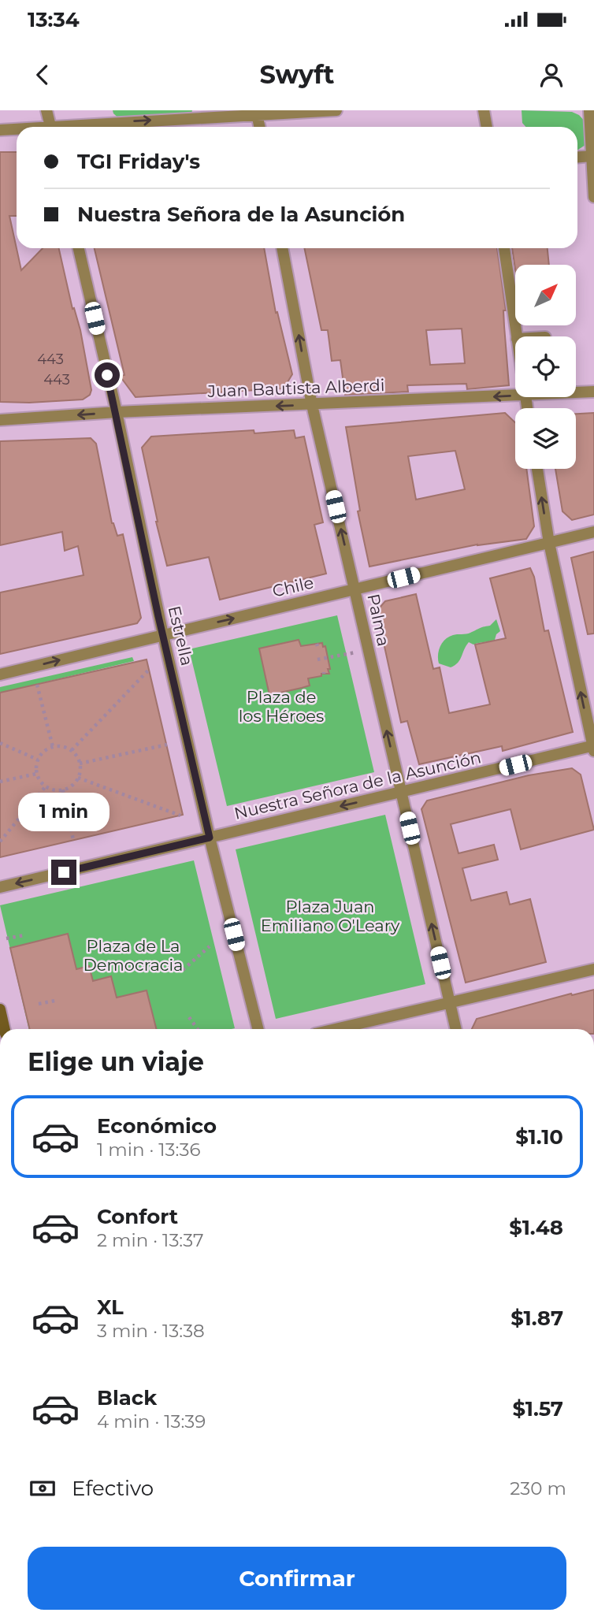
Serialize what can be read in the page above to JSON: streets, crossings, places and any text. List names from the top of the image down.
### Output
{
  "streets": {
    "street": [
      "Juan Bautista Alberdi",
      "Chile",
      "Palma",
      "Estrella",
      "Nuestra Señora de la Asunción"
    ]
  },
  "crossings": [
    ["Juan Bautista Alberdi", "Palma"],
    ["Juan Bautista Alberdi", "Estrella"],
    ["Chile", "Palma"],
    ["Chile", "Estrella"],
    ["Palma", "Nuestra Señora de la Asunción"],
    ["Estrella", "Nuestra Señora de la Asunción"]
  ],
  "one_way": [
    "Juan Bautista Alberdi",
    "Chile",
    "Palma",
    "Nuestra Señora de la Asunción"
  ],
  "parks": ["Plaza de los Héroes", "Plaza Juan Emiliano O'Leary", "Plaza de La Democracia"],
  "house_numbers": ["443", "443"],
  "north": "top right",
  "page": {
    "status": "13:34",
    "header": "Swyft",
    "banner": ["TGI Friday's", "Nuestra Señora de la Asunción"],
    "bubble": "1 min",
    "heading": "Elige un viaje",
    "list": [
      {
        "name": "Económico",
        "note": "1 min · 13:36",
        "value": "$1.10"
      },
      {
        "name": "Confort",
        "note": "2 min · 13:37",
        "value": "$1.48"
      },
      {
        "name": "XL",
        "note": "3 min · 13:38",
        "value": "$1.87"
      },
      {
        "name": "Black",
        "note": "4 min · 13:39",
        "value": "$1.57"
      }
    ],
    "pay": ["Efectivo", "230 m"],
    "buttons": "Confirmar"
  }
}
